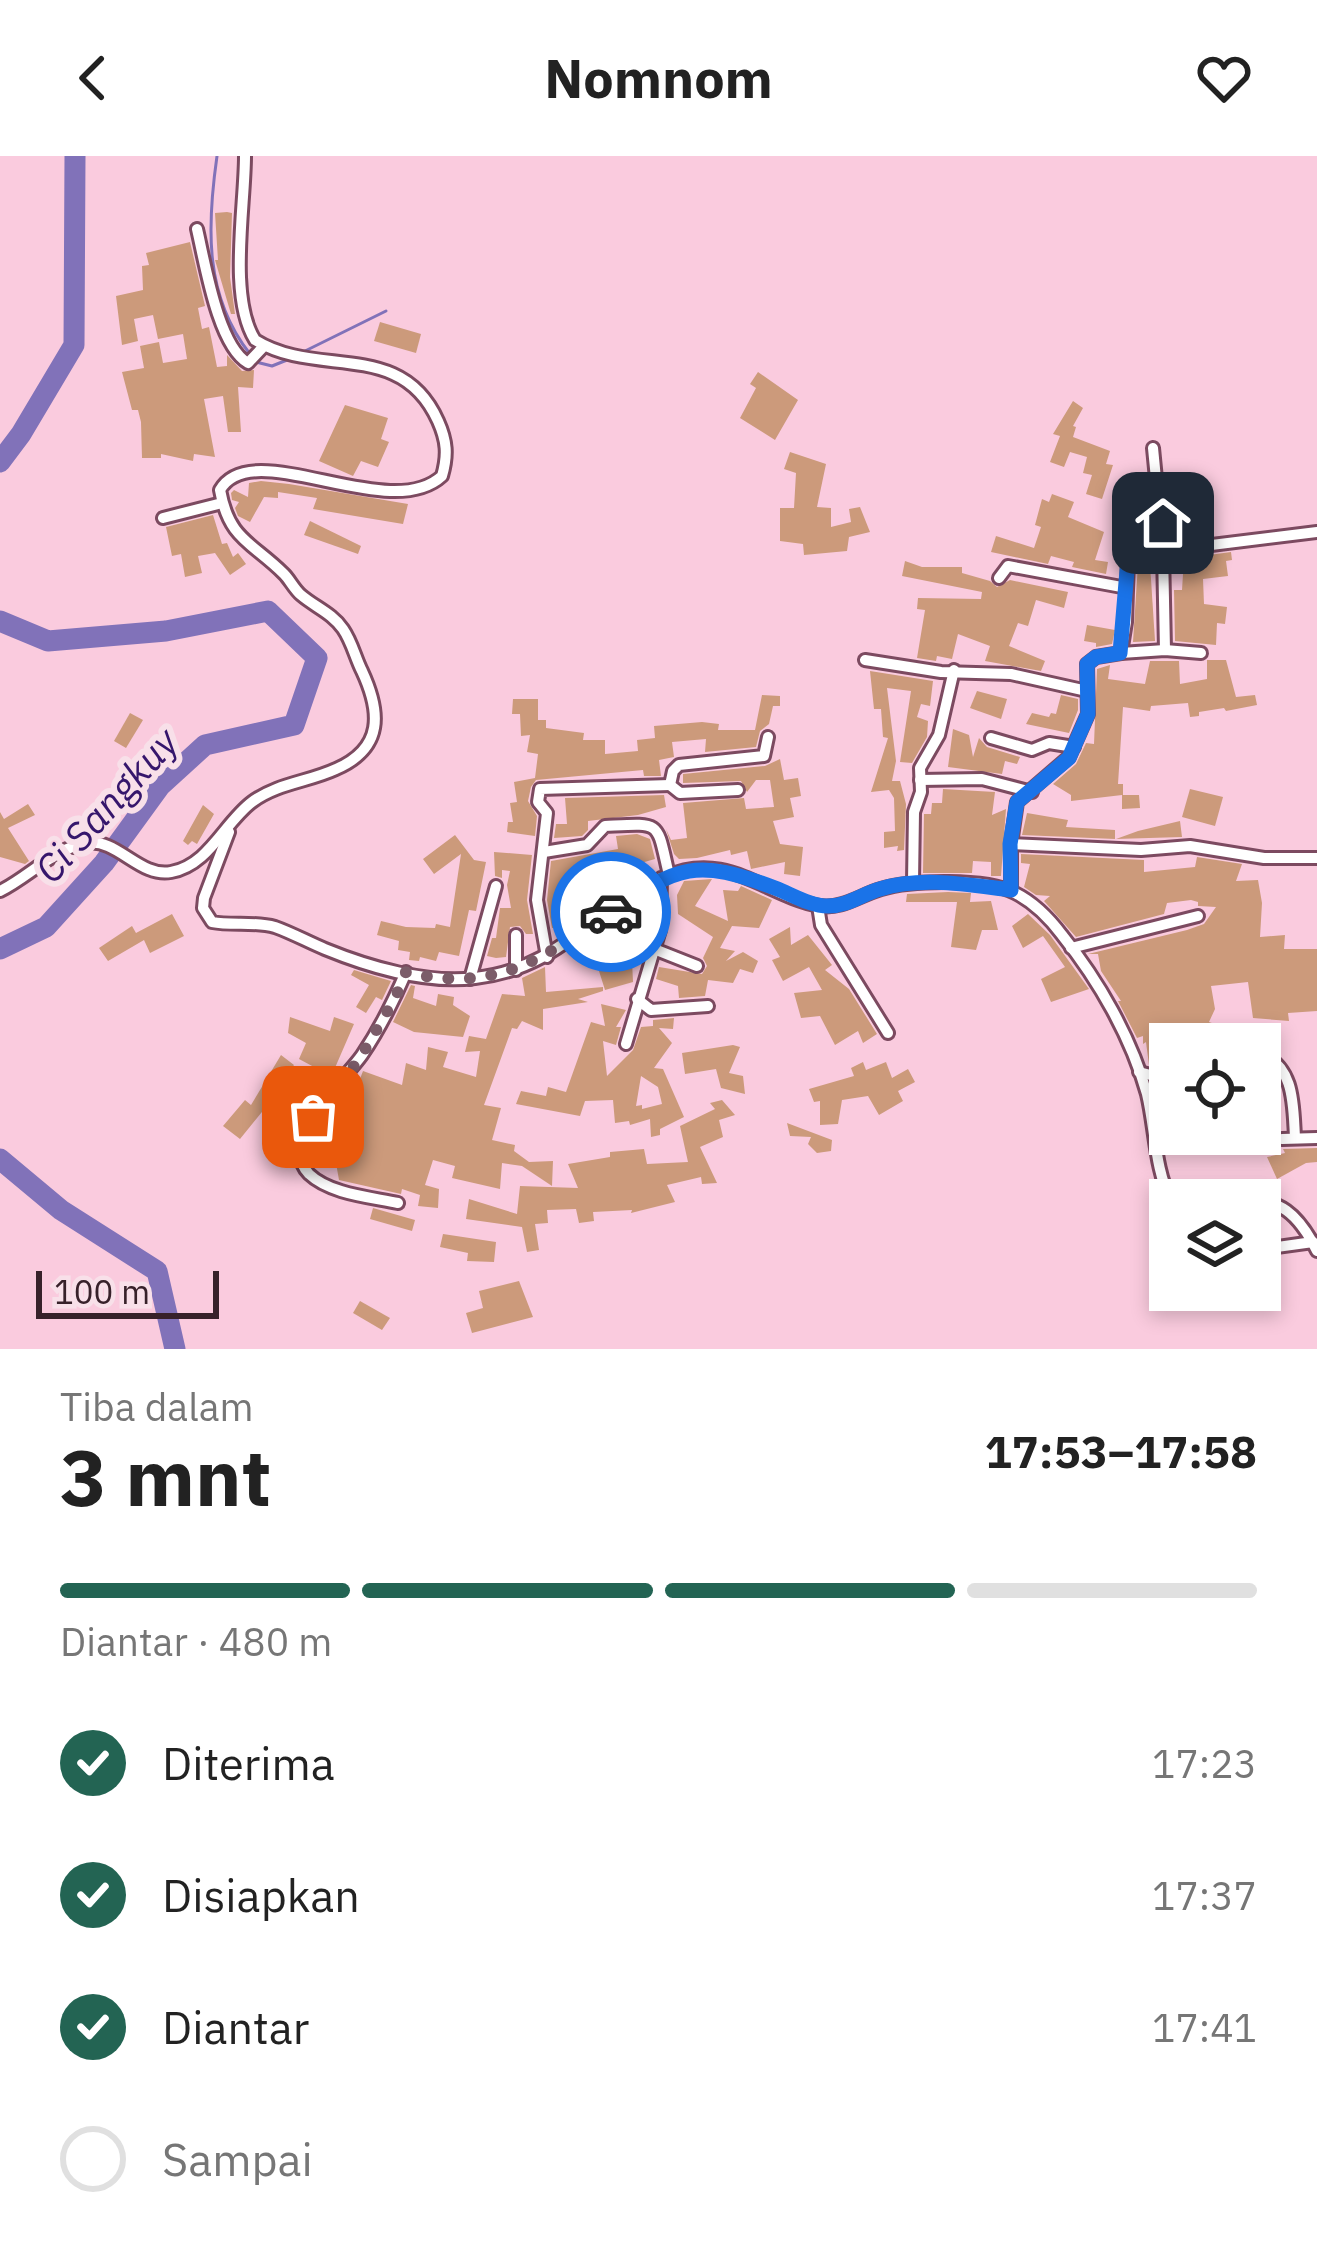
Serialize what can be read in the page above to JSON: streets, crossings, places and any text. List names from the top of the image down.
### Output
{
  "water": ["Ci Sangkuy"],
  "scale_bar": "100 m",
  "page": {
    "header": "Nomnom",
    "scale": "100 m",
    "heading": ["3 mnt", "Tiba dalam", "17:53–17:58"],
    "bar": "Diantar · 480 m",
    "list": [
      ["Diterima", "17:23"],
      ["Disiapkan", "17:37"],
      ["Diantar", "17:41"],
      "Sampai"
    ]
  }
}
